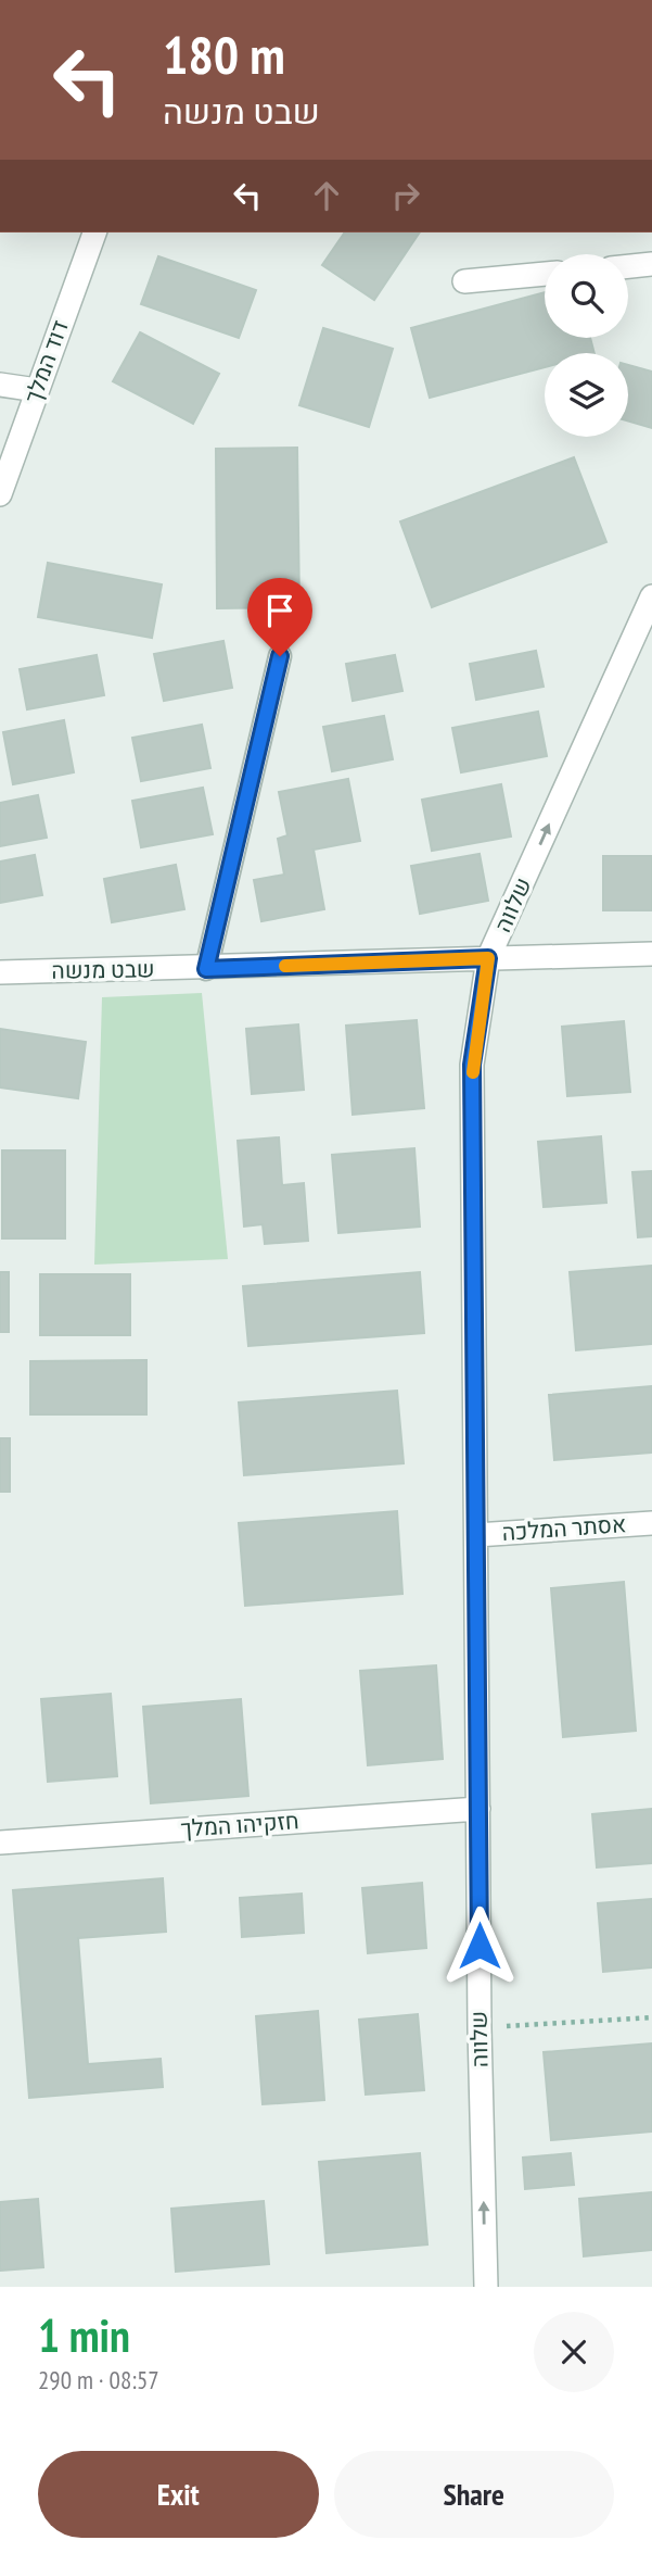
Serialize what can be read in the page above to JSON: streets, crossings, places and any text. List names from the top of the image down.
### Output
{
  "streets": {
    "street": [
      "דוד המלך",
      "שלווה",
      "שבט מנשה",
      "אסתר המלכה",
      "חזקיהו המלך"
    ]
  },
  "crossings": [
    ["שלווה", "שבט מנשה"],
    ["שלווה", "אסתר המלכה"],
    ["שלווה", "חזקיהו המלך"]
  ],
  "one_way": ["שלווה"],
  "page": {
    "turn": ["180 m", "שבט מנשה"],
    "heading": ["1 min", "290 m · 08:57"],
    "buttons": ["Exit", "Share"]
  }
}
